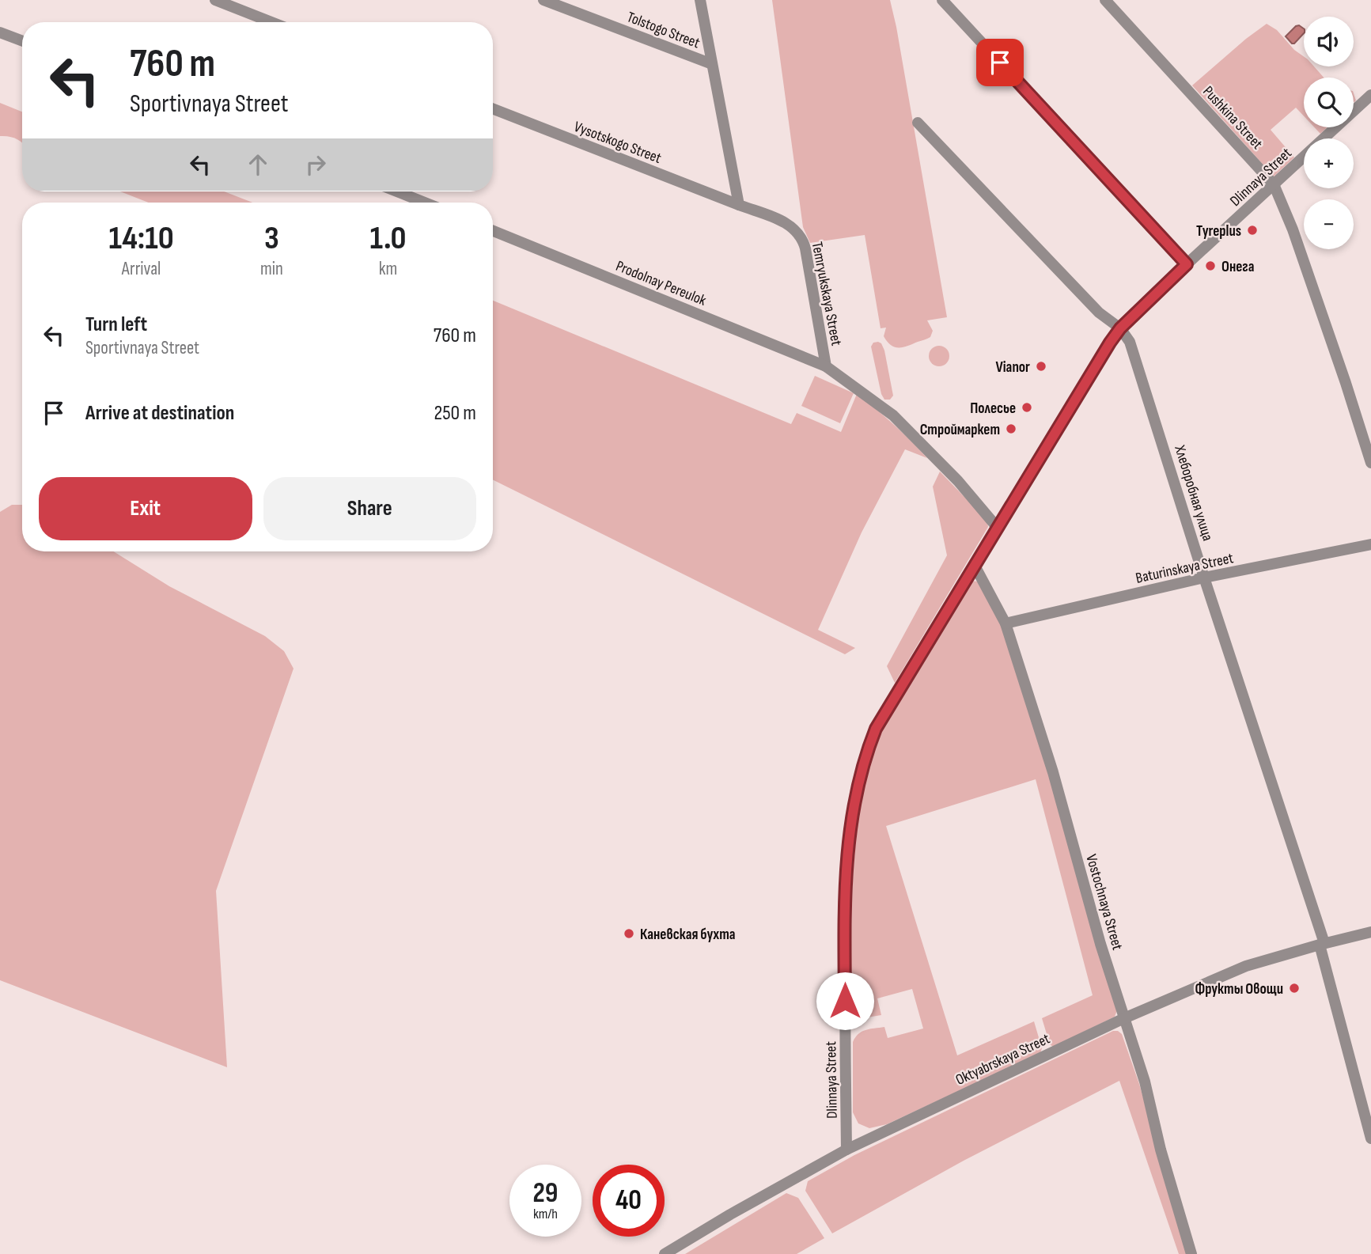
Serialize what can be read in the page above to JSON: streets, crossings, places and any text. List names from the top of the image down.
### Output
{
  "streets": {
    "street": [
      "Tolstogo Street",
      "Pushkina Street",
      "Vysotskogo Street",
      "Dlinnaya Street",
      "Prodolnay Pereulok",
      "Temryukskaya Street",
      "Хлеборобная улица",
      "Baturinskaya Street",
      "Vostochnaya Street",
      "Oktyabrskaya Street"
    ]
  },
  "crossings": [
    ["Pushkina Street", "Dlinnaya Street"],
    ["Vysotskogo Street", "Temryukskaya Street"],
    ["Dlinnaya Street", "Temryukskaya Street"],
    ["Dlinnaya Street", "Хлеборобная улица"],
    ["Dlinnaya Street", "Vostochnaya Street"],
    ["Dlinnaya Street", "Oktyabrskaya Street"],
    ["Prodolnay Pereulok", "Temryukskaya Street"],
    ["Хлеборобная улица", "Baturinskaya Street"],
    ["Хлеборобная улица", "Oktyabrskaya Street"],
    ["Baturinskaya Street", "Vostochnaya Street"],
    ["Vostochnaya Street", "Oktyabrskaya Street"]
  ],
  "places": [
    "Tyreplus",
    "Онега",
    "Vianor",
    "Полесье",
    "Строймаркет",
    "Каневская бухта",
    "Фрукты Овощи"
  ],
  "page": {
    "map_buttons": ["+", "−"],
    "turn": ["760 m", "Sportivnaya Street"],
    "eta": [
      "14:10",
      "Arrival",
      "3",
      "min",
      "1.0",
      "km"
    ],
    "list": [
      {
        "name": "Turn left",
        "note": "Sportivnaya Street",
        "value": "760 m"
      },
      {
        "name": "Arrive at destination",
        "value": "250 m"
      }
    ],
    "buttons": ["Exit", "Share"],
    "speed": "29 km/h",
    "limit": "40"
  }
}
